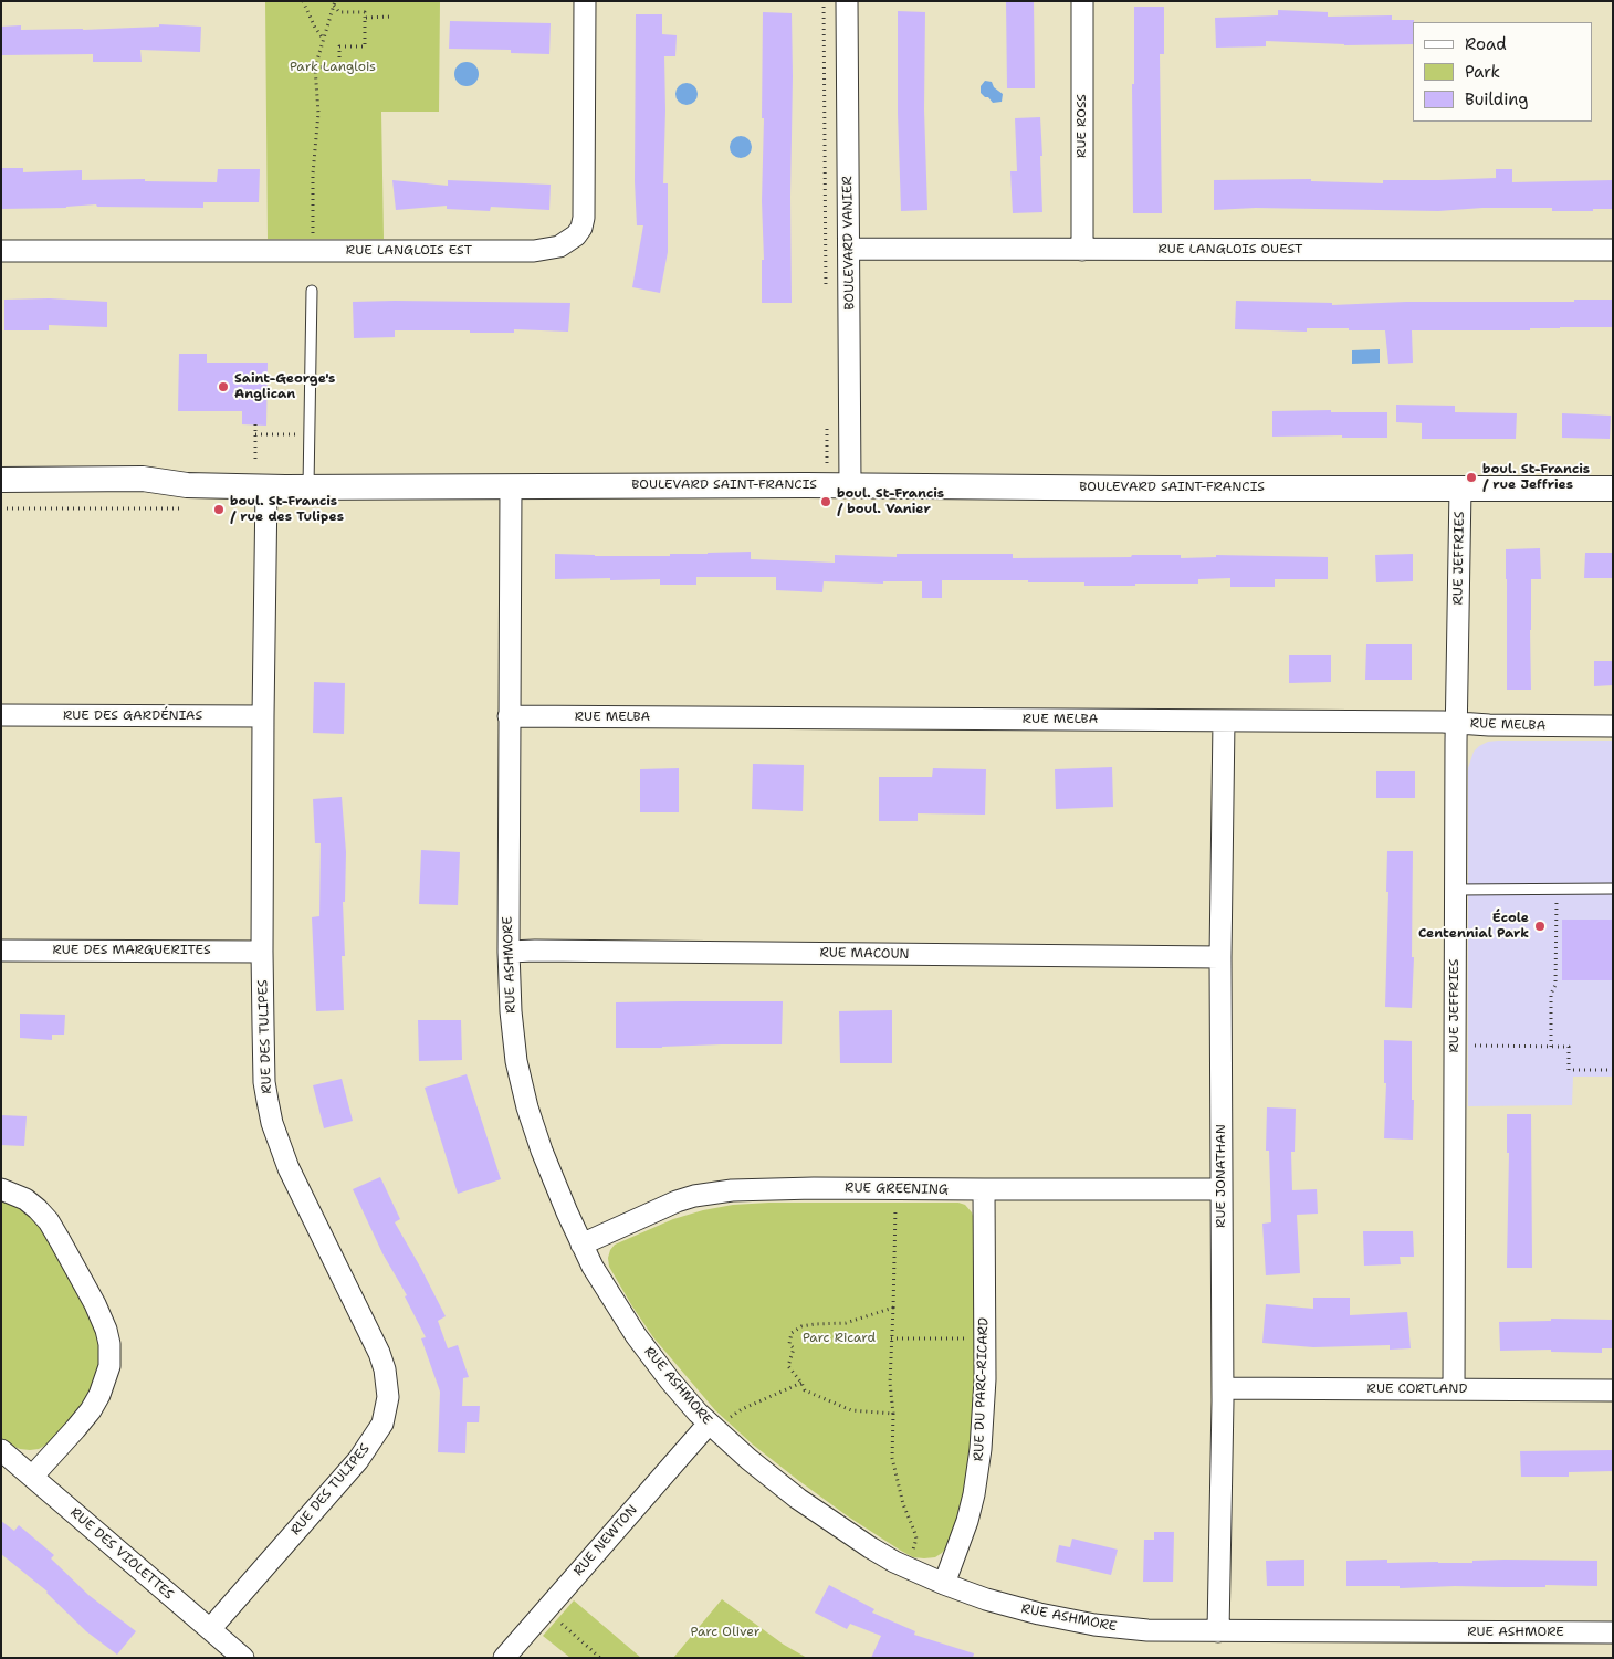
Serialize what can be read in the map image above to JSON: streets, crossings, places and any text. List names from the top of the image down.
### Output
{
  "streets": {
    "street": [
      "RUE ROSS",
      "BOULEVARD VANIER",
      "RUE LANGLOIS OUEST",
      "RUE LANGLOIS EST",
      "BOULEVARD SAINT-FRANCIS",
      "RUE JEFFRIES",
      "RUE DES GARDÉNIAS",
      "RUE MELBA",
      "RUE DES MARGUERITES",
      "RUE MACOUN",
      "RUE ASHMORE",
      "RUE DES TULIPES",
      "RUE JONATHAN",
      "RUE GREENING",
      "RUE DU PARC-RICARD",
      "RUE CORTLAND",
      "RUE NEWTON",
      "RUE DES VIOLETTES"
    ]
  },
  "crossings": [
    ["RUE ROSS", "RUE LANGLOIS OUEST"],
    ["BOULEVARD VANIER", "RUE LANGLOIS OUEST"],
    ["BOULEVARD VANIER", "BOULEVARD SAINT-FRANCIS"],
    ["BOULEVARD SAINT-FRANCIS", "RUE JEFFRIES"],
    ["BOULEVARD SAINT-FRANCIS", "RUE ASHMORE"],
    ["BOULEVARD SAINT-FRANCIS", "RUE DES TULIPES"],
    ["RUE JEFFRIES", "RUE MELBA"],
    ["RUE JEFFRIES", "RUE CORTLAND"],
    ["RUE DES GARDÉNIAS", "RUE DES TULIPES"],
    ["RUE MELBA", "RUE ASHMORE"],
    ["RUE MELBA", "RUE JONATHAN"],
    ["RUE DES MARGUERITES", "RUE DES TULIPES"],
    ["RUE MACOUN", "RUE ASHMORE"],
    ["RUE MACOUN", "RUE JONATHAN"],
    ["RUE ASHMORE", "RUE JONATHAN"],
    ["RUE ASHMORE", "RUE GREENING"],
    ["RUE ASHMORE", "RUE DU PARC-RICARD"],
    ["RUE ASHMORE", "RUE NEWTON"],
    ["RUE DES TULIPES", "RUE DES VIOLETTES"],
    ["RUE JONATHAN", "RUE GREENING"],
    ["RUE JONATHAN", "RUE CORTLAND"],
    ["RUE GREENING", "RUE DU PARC-RICARD"]
  ],
  "parks": ["Park Langlois", "Parc Ricard", "Parc Oliver"],
  "places": [
    "Saint-George's Anglican",
    "boul. St-Francis / rue Jeffries",
    "boul. St-Francis / boul. Vanier",
    "boul. St-Francis / rue des Tulipes",
    "École Centennial Park"
  ],
  "legend": ["Road", "Park", "Building"]
}
